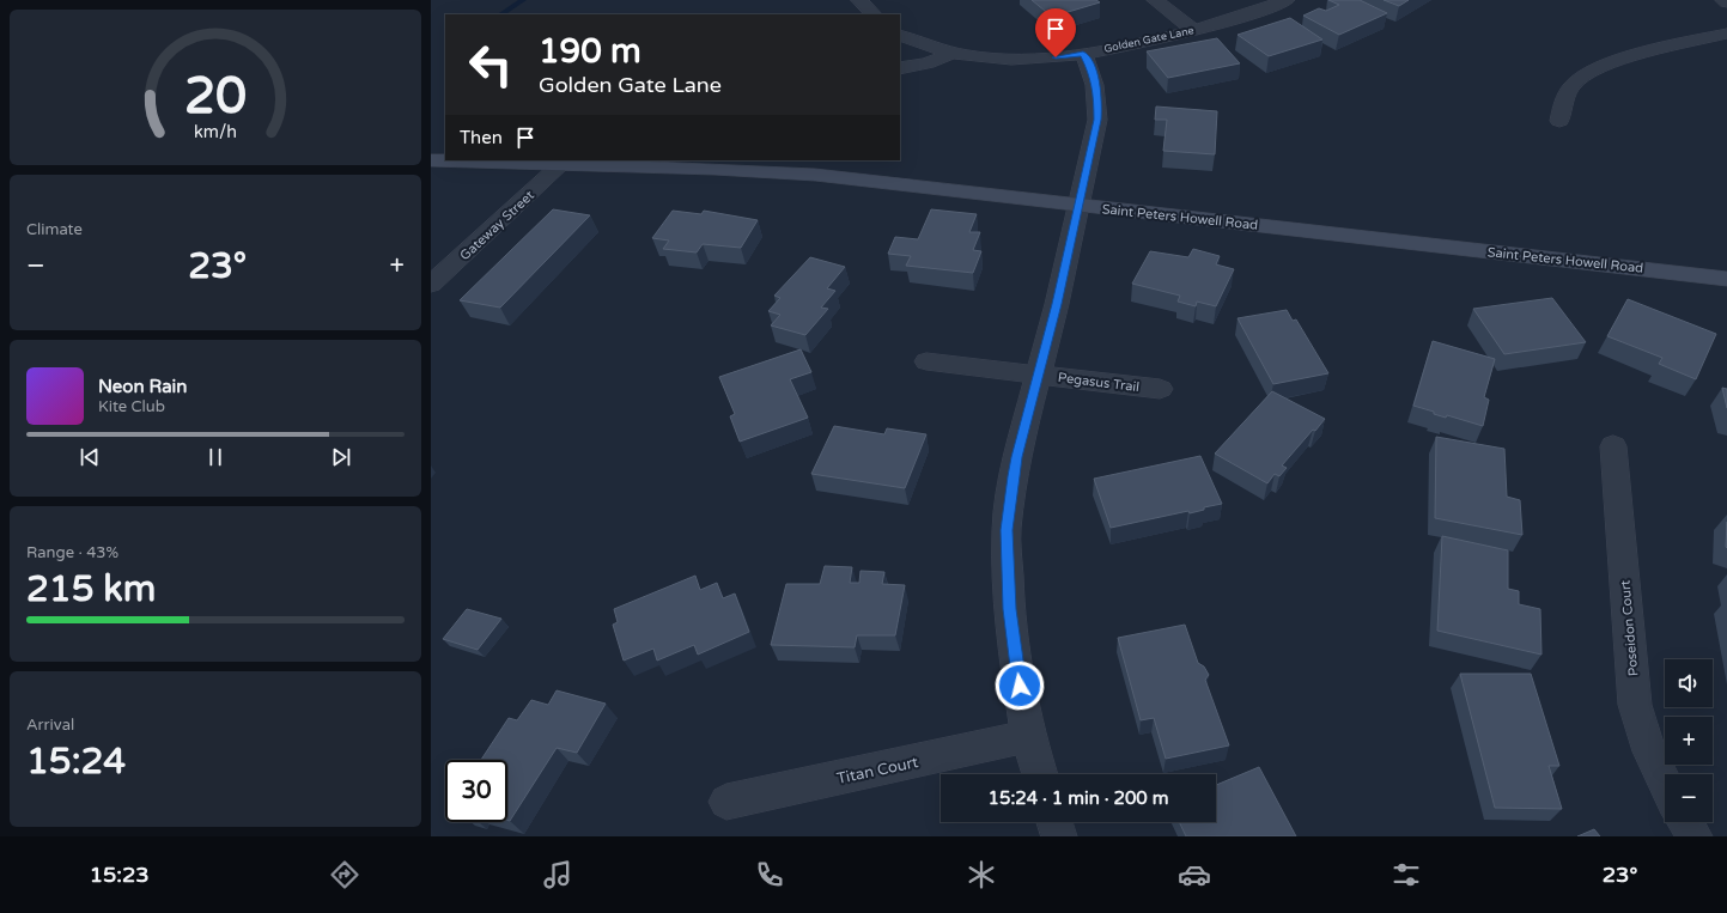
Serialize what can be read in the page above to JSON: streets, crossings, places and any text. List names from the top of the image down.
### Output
{
  "streets": {
    "main road": ["Saint Peters Howell Road"],
    "street": [
      "Golden Gate Lane",
      "Gateway Street",
      "Pegasus Trail",
      "Poseidon Court",
      "Titan Court"
    ]
  },
  "crossings": [
    ["Golden Gate Lane", "Pegasus Trail"],
    ["Saint Peters Howell Road", "Gateway Street"],
    ["Saint Peters Howell Road", "Pegasus Trail"],
    ["Pegasus Trail", "Titan Court"]
  ],
  "page": {
    "turn": ["190 m", "Golden Gate Lane"],
    "then": "Then",
    "tile": [
      "Climate",
      ["Range · 43%", "215 km"],
      ["Arrival", "15:24"]
    ],
    "heat": ["−", "23°", "+"],
    "song": ["Neon Rain", "Kite Club"],
    "map_buttons": ["+", "−"],
    "limit": "30",
    "trip": "15:24 · 1 min · 200 m",
    "tabs": ["15:23", "23°"],
    "gauge": ["20", "km/h"]
  }
}
